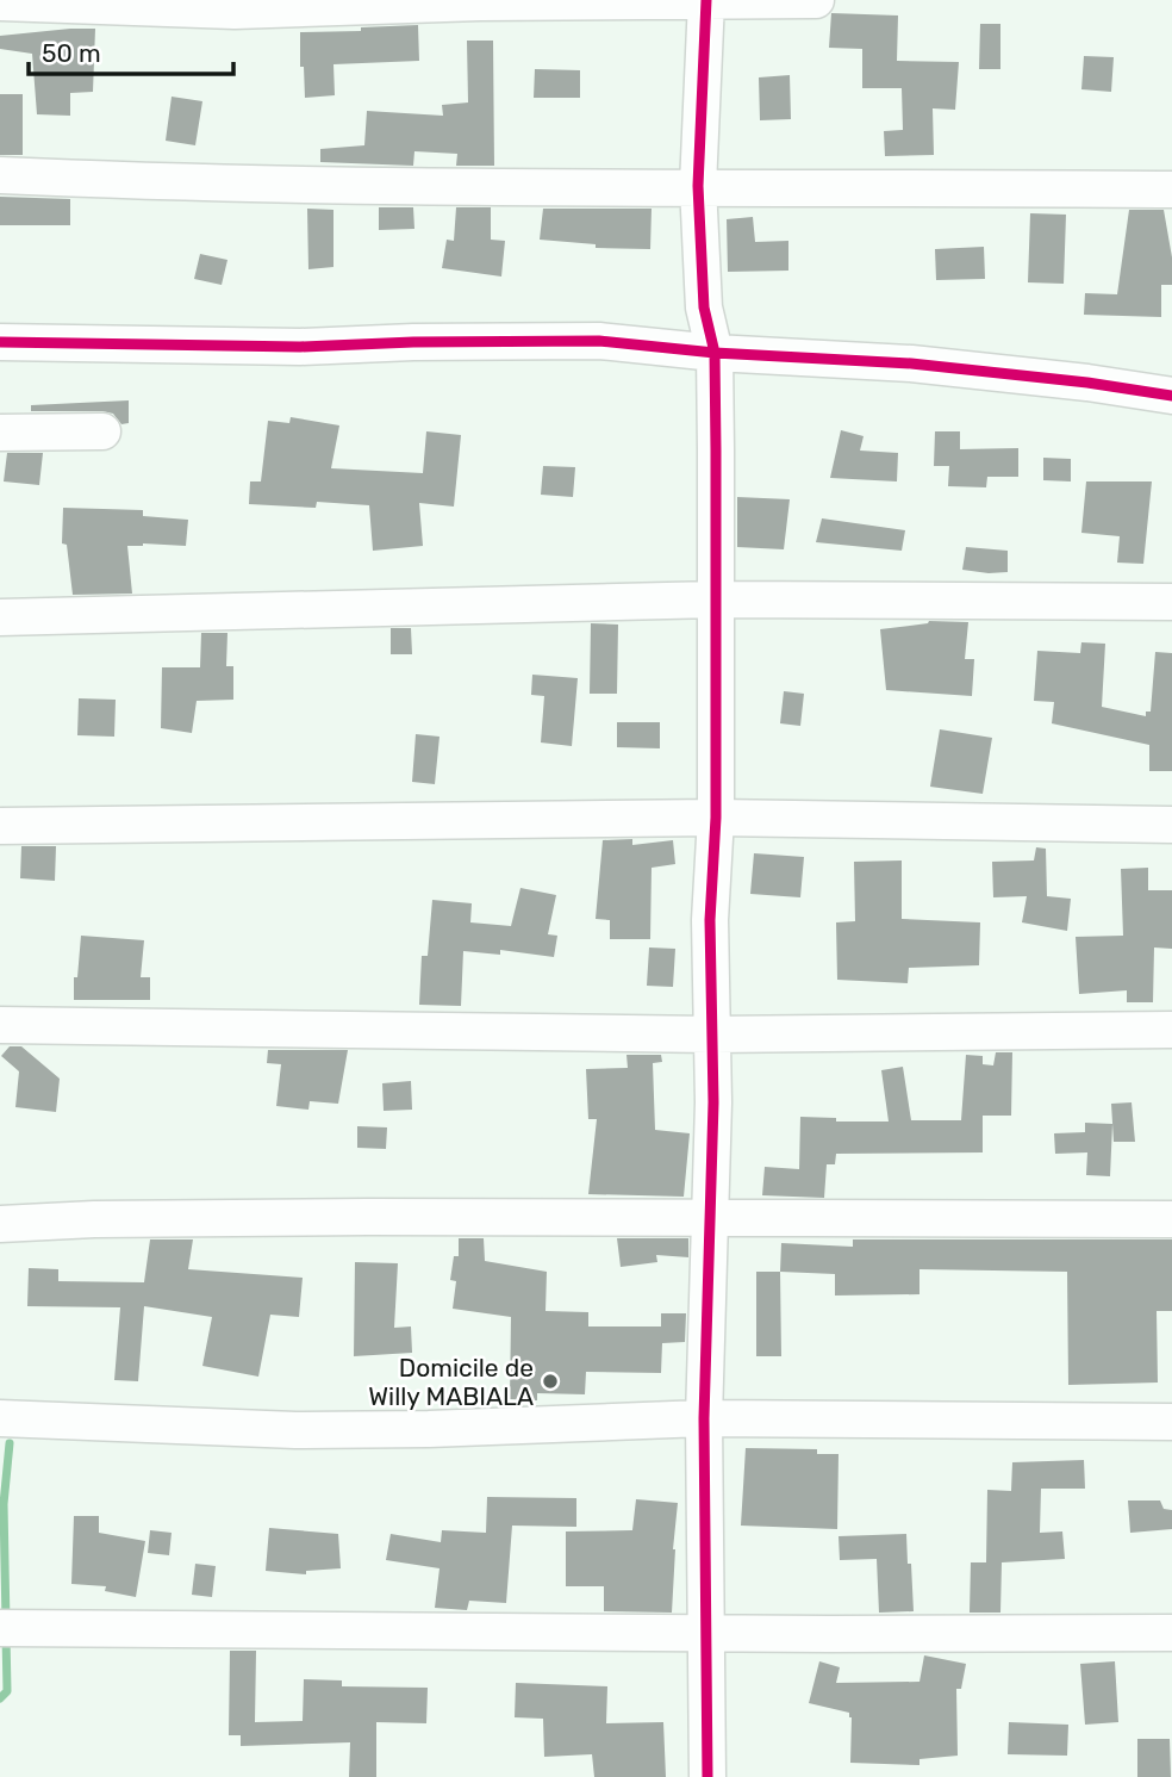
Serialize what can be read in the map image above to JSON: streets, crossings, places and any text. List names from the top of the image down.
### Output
{
  "places": ["Domicile de Willy MABIALA"],
  "scale_bar": "50 m"
}
